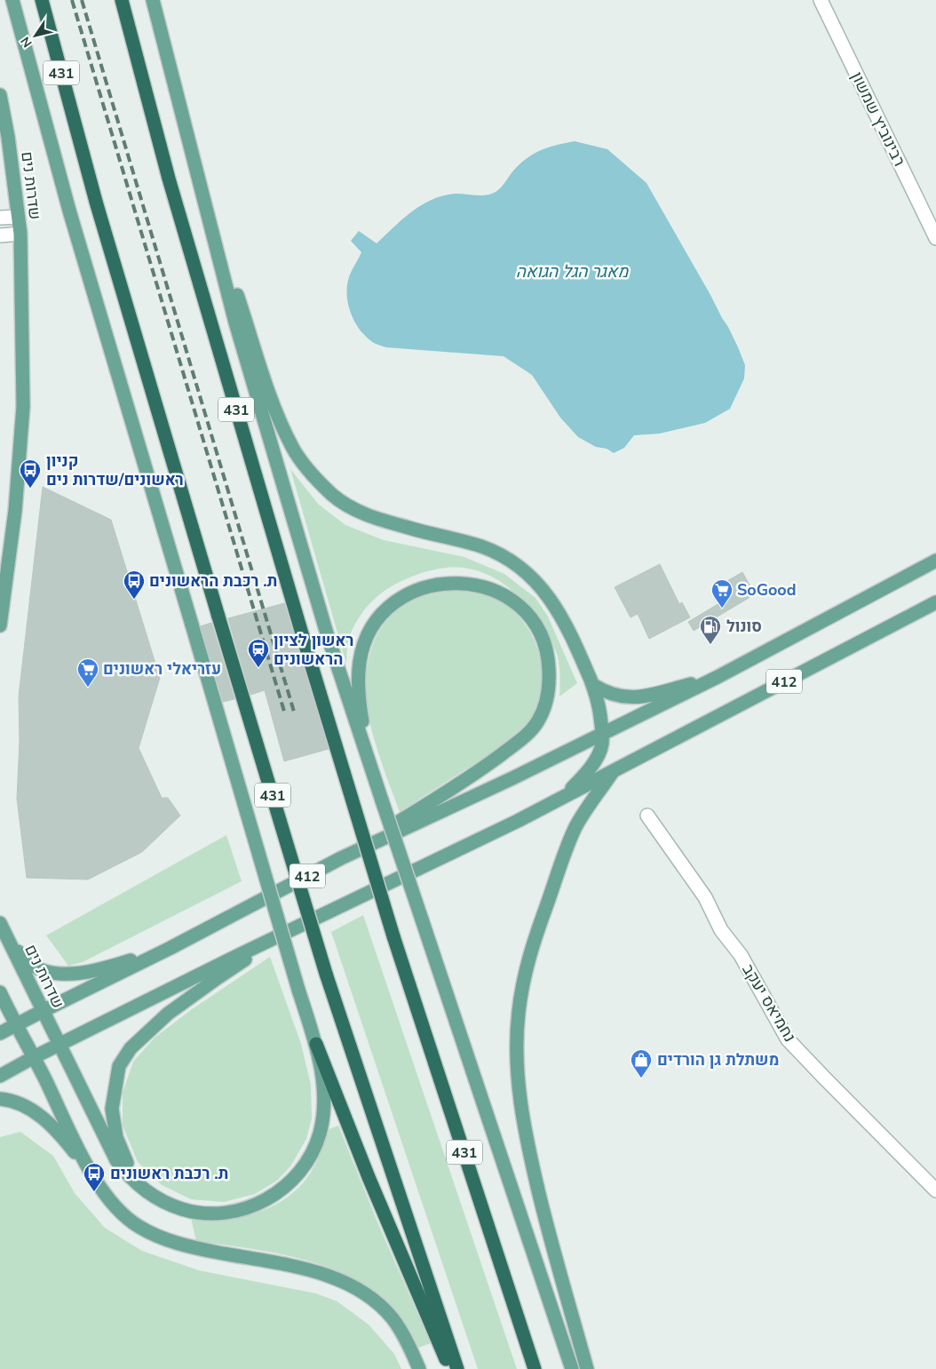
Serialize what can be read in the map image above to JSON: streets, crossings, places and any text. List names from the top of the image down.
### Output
{
  "streets": {
    "highway": ["431"],
    "main road": ["שדרות נים", "412"],
    "street": ["רבינוביץ שמשון", "נחמיאס יעקב"]
  },
  "crossings": [
    ["שדרות נים", "412"]
  ],
  "water": ["מאגר הגל הגואה"],
  "places": {
    "bus stop": ["קניון ראשונים/שדרות נים", "ת. רכבת הראשונים", "ת. רכבת ראשונים"],
    "supermarket": ["SoGood", "עזריאלי ראשונים"],
    "fuel station": ["סונול"],
    "station": ["ראשון לציון הראשונים"],
    "shop": ["משתלת גן הורדים"]
  },
  "north": "bottom left"
}
